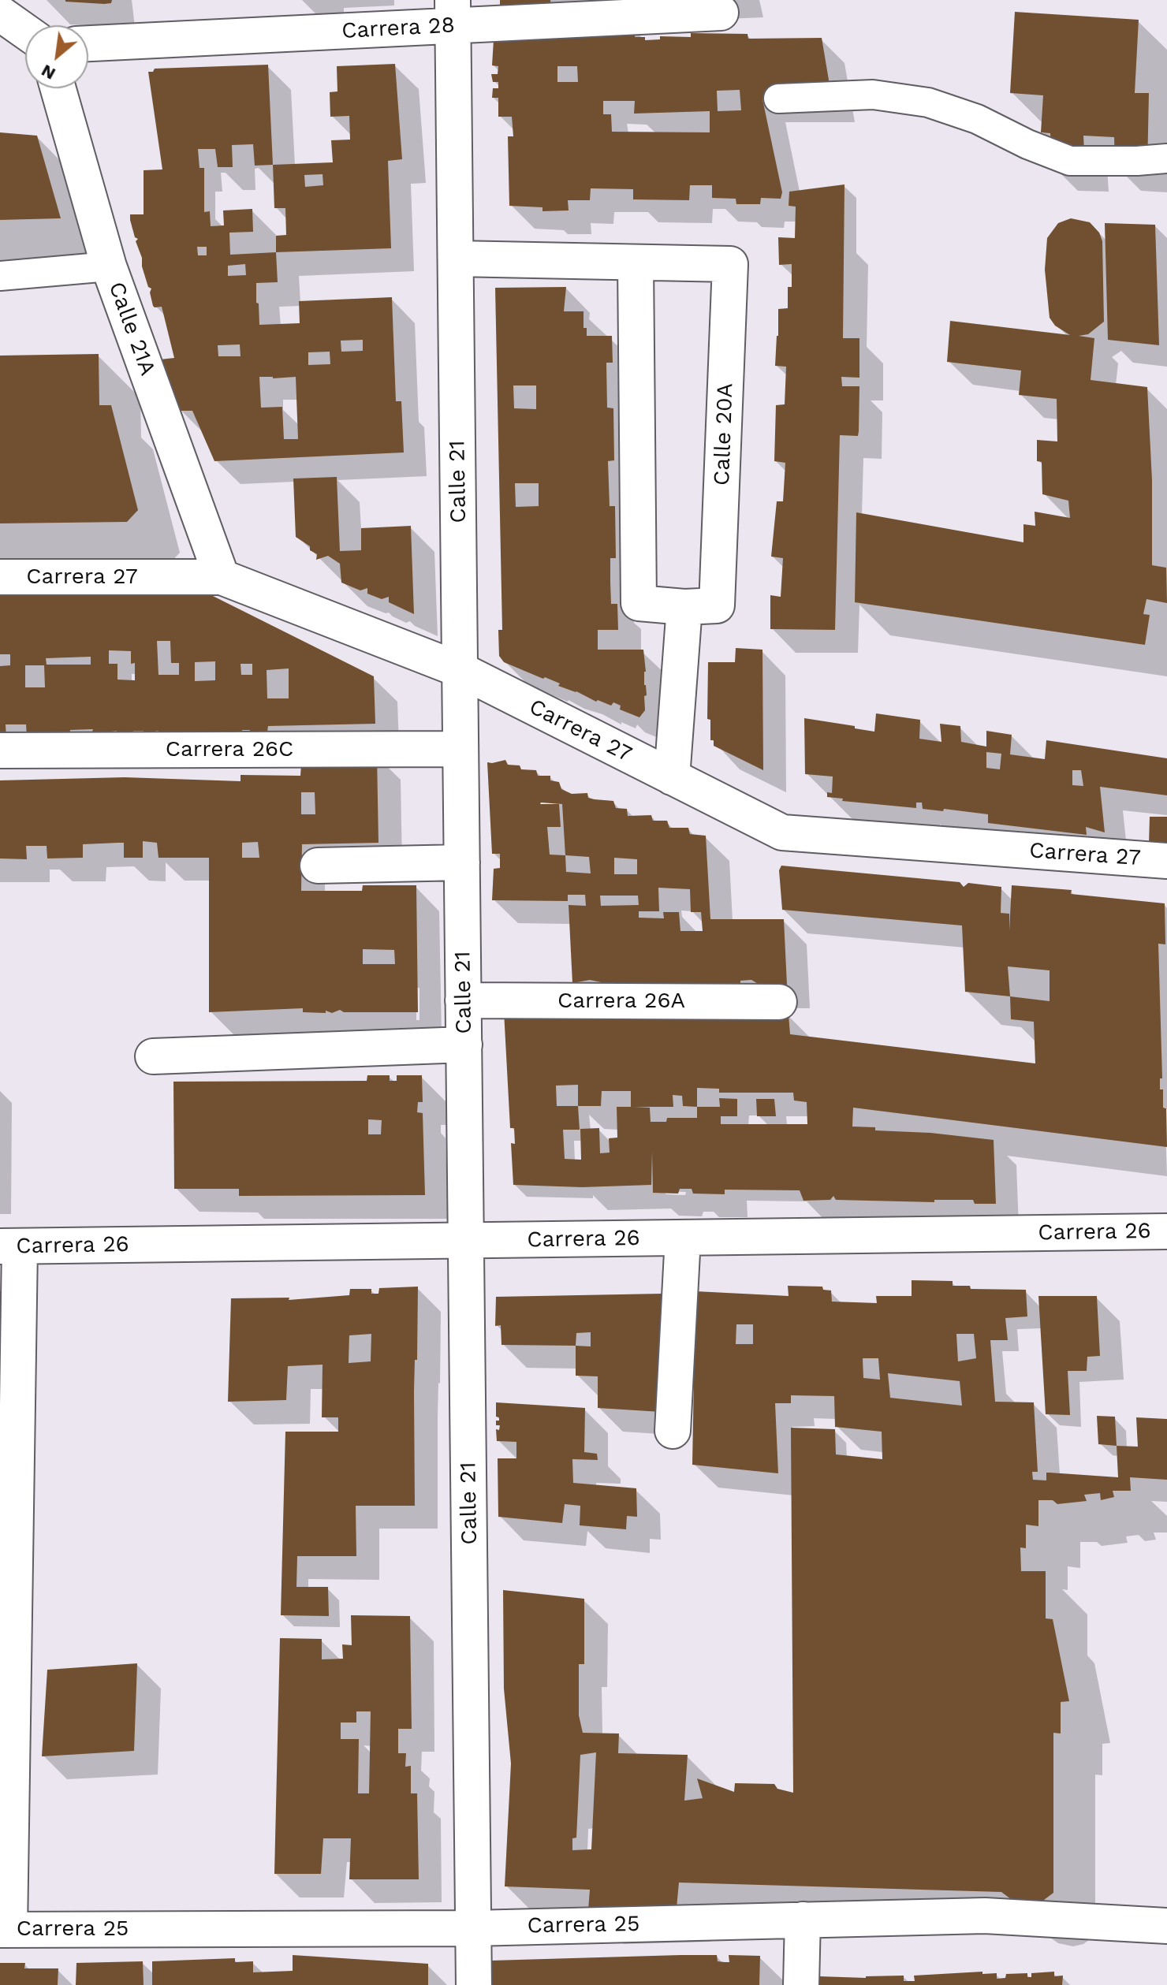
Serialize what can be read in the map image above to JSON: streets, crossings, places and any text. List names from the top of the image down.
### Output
{
  "streets": {
    "street": [
      "Carrera 28",
      "Calle 21A",
      "Calle 20A",
      "Calle 21",
      "Carrera 27",
      "Carrera 26C",
      "Carrera 26A",
      "Carrera 26",
      "Carrera 25"
    ]
  },
  "crossings": [
    ["Carrera 28", "Calle 21"],
    ["Calle 21A", "Carrera 27"],
    ["Calle 20A", "Carrera 27"],
    ["Calle 21", "Carrera 27"],
    ["Calle 21", "Carrera 26C"],
    ["Calle 21", "Carrera 26A"],
    ["Calle 21", "Carrera 26"],
    ["Calle 21", "Carrera 25"]
  ],
  "north": "bottom left"
}
